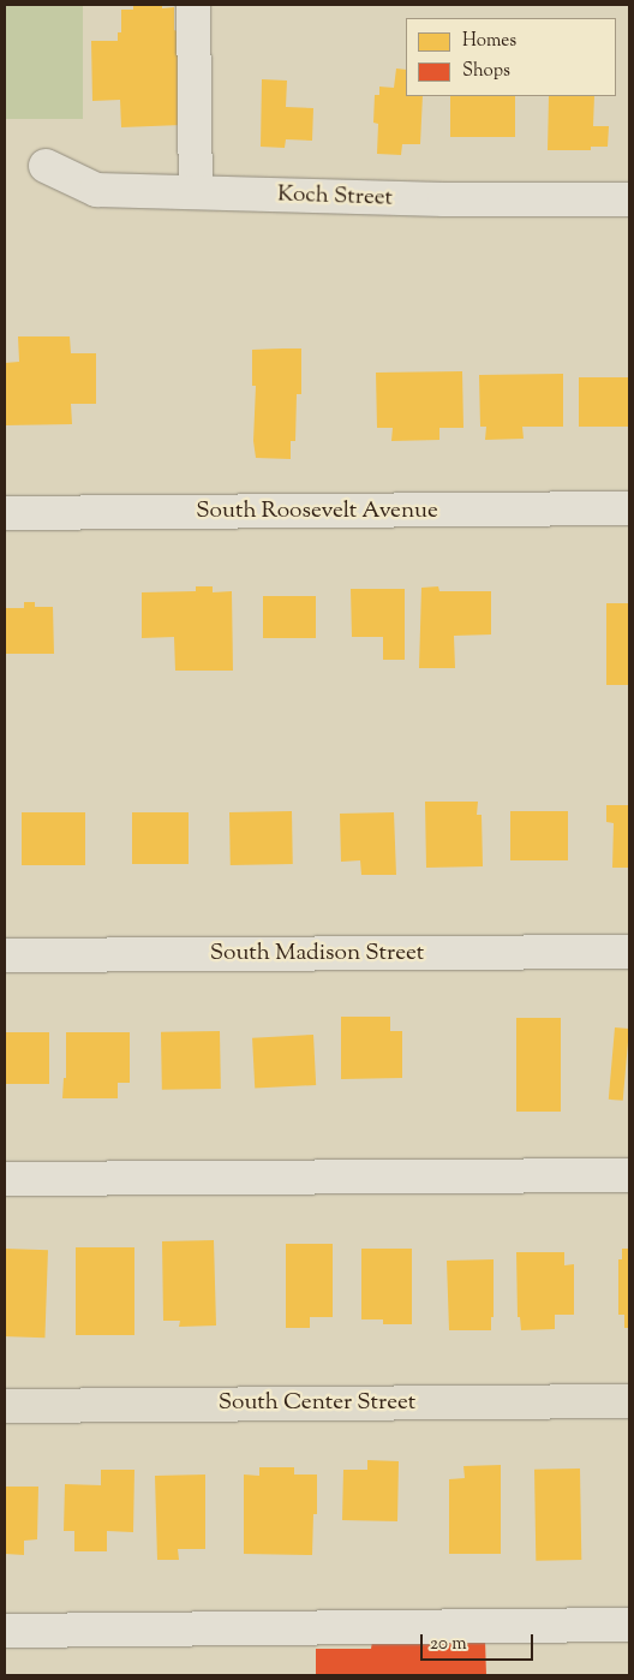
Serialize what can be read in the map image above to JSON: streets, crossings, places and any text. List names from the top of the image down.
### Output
{
  "streets": {
    "main road": ["South Center Street"],
    "street": ["Koch Street", "South Roosevelt Avenue", "South Madison Street"]
  },
  "legend": ["Homes", "Shops"],
  "scale_bar": "20 m"
}
